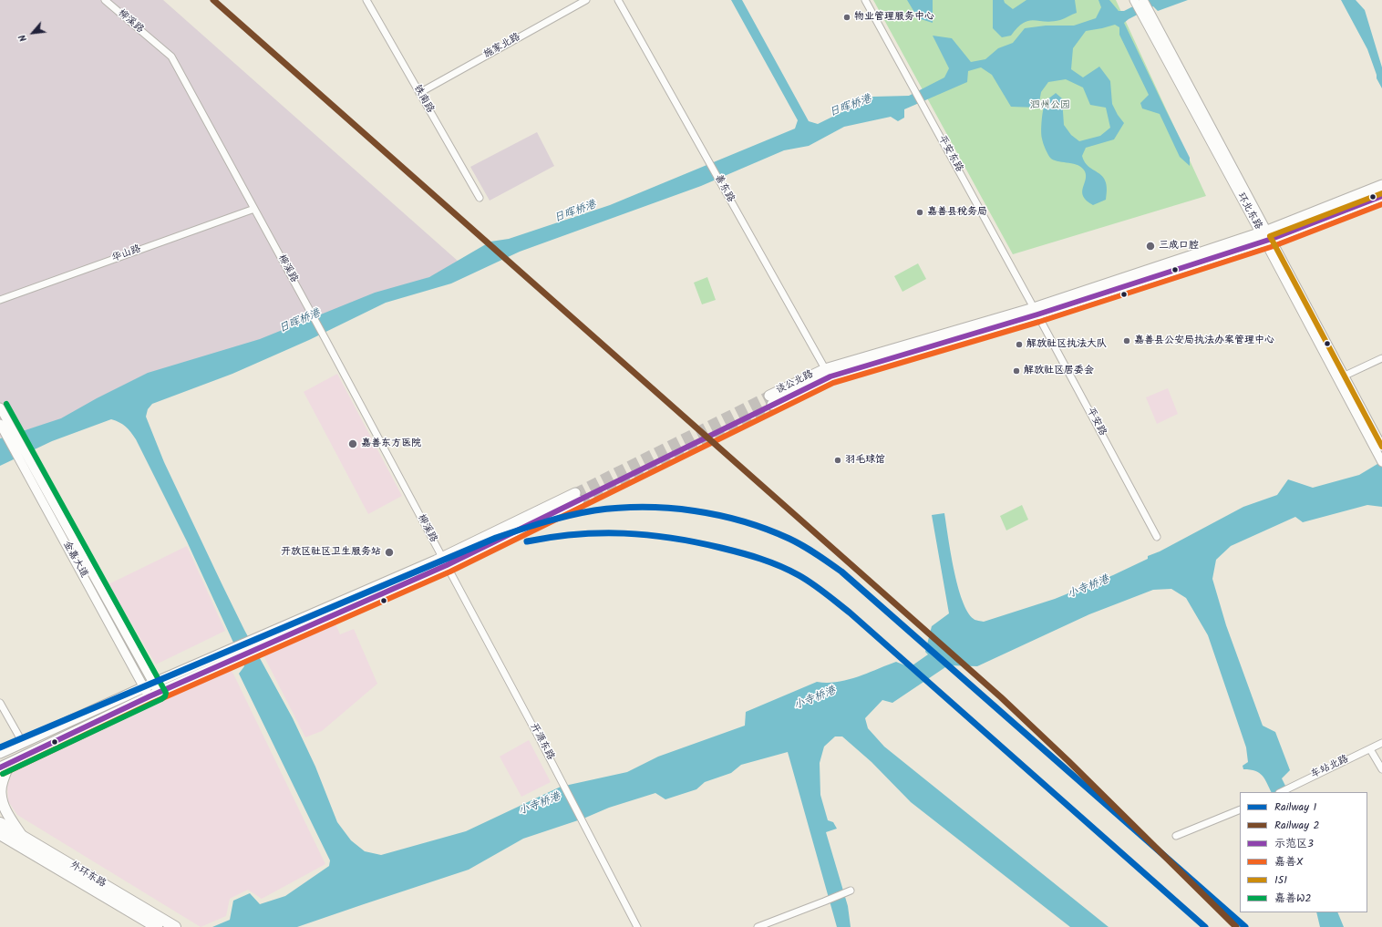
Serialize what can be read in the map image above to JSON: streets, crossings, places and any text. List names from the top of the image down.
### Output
{
  "streets": {
    "highway": ["外环东路"],
    "main road": ["谈公北路"],
    "street": [
      "柳溪路",
      "施家北路",
      "铁南路",
      "平安东路",
      "善东路",
      "环北东路",
      "华山路",
      "平安路",
      "金嘉大道",
      "开源东路",
      "车站北路"
    ]
  },
  "crossings": [
    ["柳溪路", "华山路"],
    ["柳溪路", "开源东路"],
    ["施家北路", "铁南路"],
    ["平安东路", "谈公北路"],
    ["平安东路", "平安路"],
    ["善东路", "谈公北路"],
    ["环北东路", "谈公北路"],
    ["谈公北路", "平安路"]
  ],
  "water": ["日晖桥港", "小寺桥港"],
  "parks": ["泗州公园"],
  "places": [
    "物业管理服务中心",
    "嘉善县税务局",
    "三成口腔",
    "嘉善县公安局执法办案管理中心",
    "解放社区执法大队",
    "解放社区居委会",
    "嘉善东方医院",
    "羽毛球馆",
    "开放区社区卫生服务站"
  ],
  "lines": [
    "rail line 2",
    "transit line 151",
    "transit line 示范区3",
    "transit line 嘉善X",
    "transit line 嘉善W2",
    "rail line 1"
  ],
  "legend": [
    "Railway 1",
    "Railway 2",
    "示范区3",
    "嘉善X",
    "151",
    "嘉善W2"
  ],
  "north": "bottom left"
}
